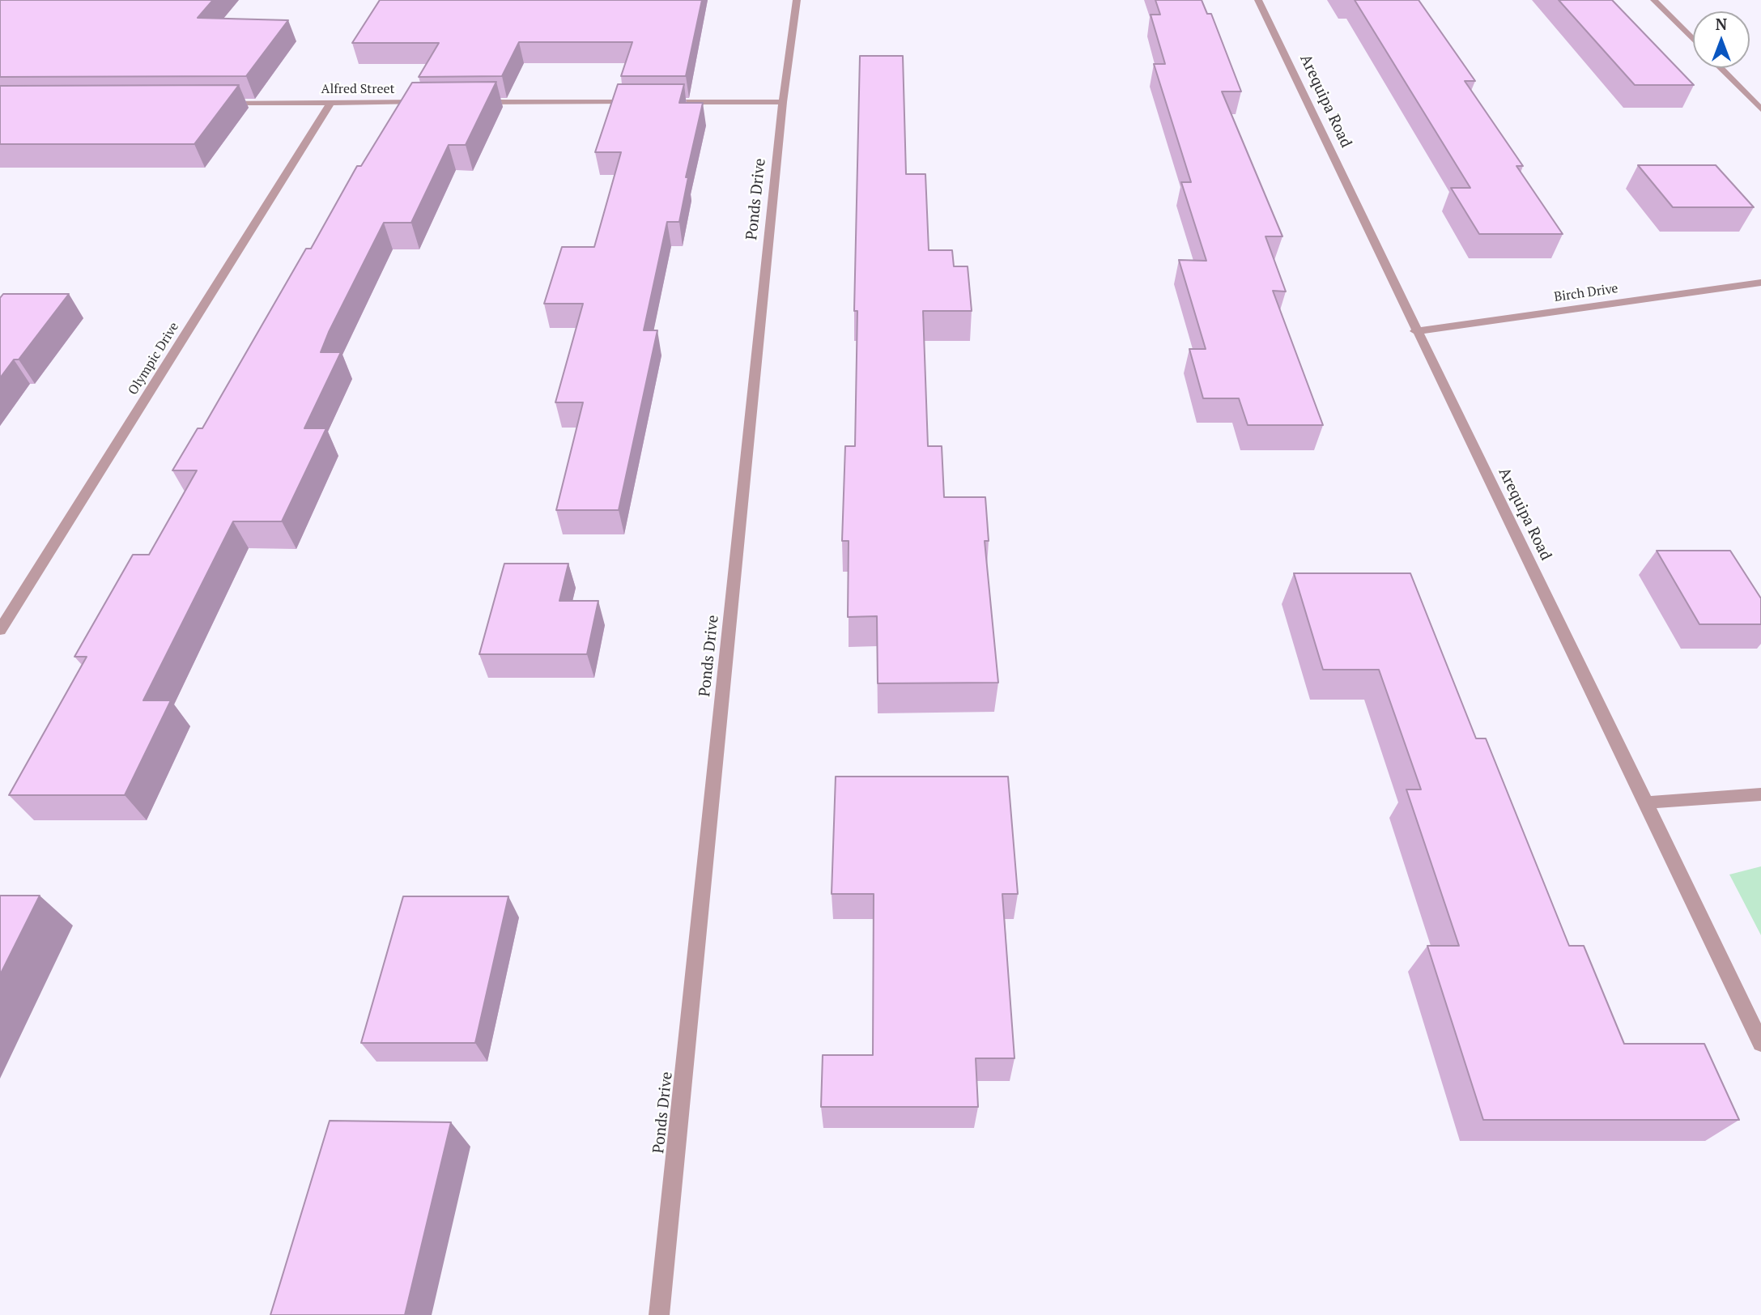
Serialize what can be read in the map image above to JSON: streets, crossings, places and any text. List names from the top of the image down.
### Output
{
  "streets": {
    "street": [
      "Alfred Street",
      "Arequipa Road",
      "Ponds Drive",
      "Birch Drive",
      "Olympic Drive"
    ]
  },
  "crossings": [
    ["Alfred Street", "Olympic Drive"],
    ["Arequipa Road", "Birch Drive"]
  ],
  "north": "top"
}
